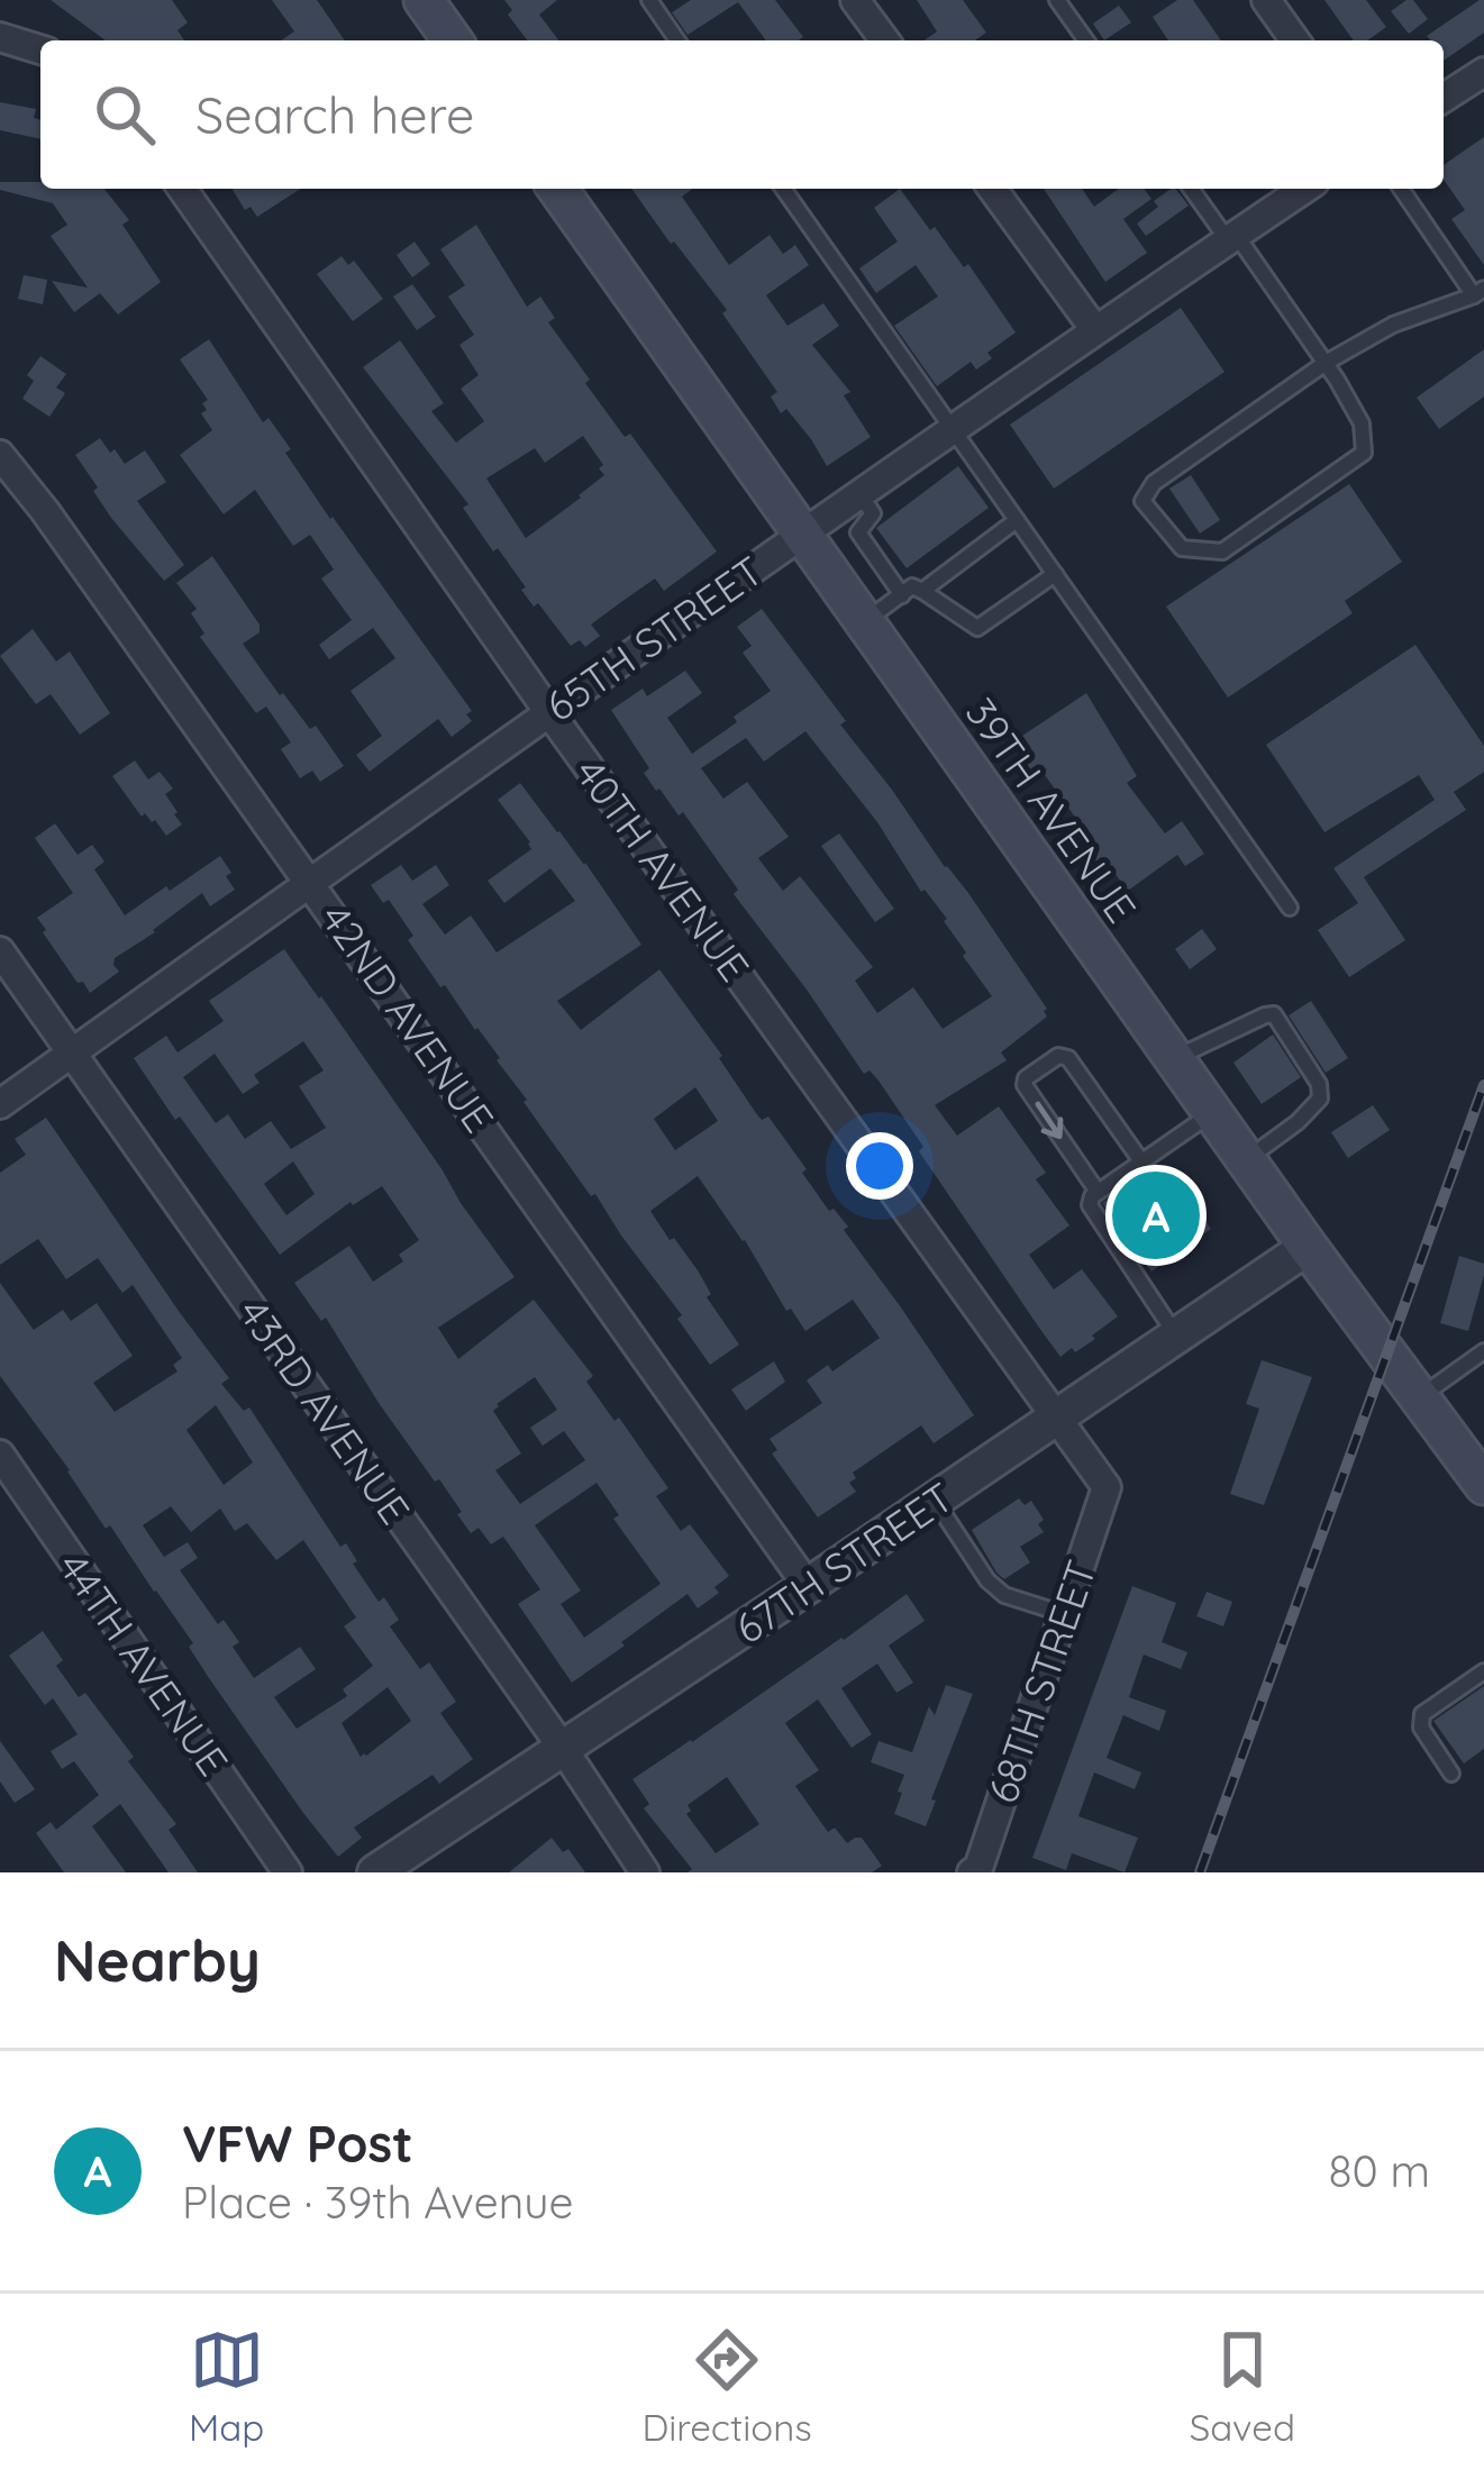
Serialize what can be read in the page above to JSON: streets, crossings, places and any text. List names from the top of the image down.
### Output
{
  "streets": {
    "main road": ["39TH AVENUE"],
    "street": [
      "65TH STREET",
      "40TH AVENUE",
      "42ND AVENUE",
      "43RD AVENUE",
      "67TH STREET",
      "44TH AVENUE",
      "68TH STREET"
    ]
  },
  "crossings": [
    ["65TH STREET", "39TH AVENUE"],
    ["65TH STREET", "40TH AVENUE"],
    ["65TH STREET", "42ND AVENUE"],
    ["65TH STREET", "43RD AVENUE"],
    ["39TH AVENUE", "67TH STREET"],
    ["40TH AVENUE", "67TH STREET"],
    ["40TH AVENUE", "68TH STREET"],
    ["42ND AVENUE", "67TH STREET"],
    ["43RD AVENUE", "67TH STREET"]
  ],
  "page": {
    "search": "Search here",
    "pins": "A",
    "heading": "Nearby",
    "list": [
      {
        "mark": "A",
        "name": "VFW Post",
        "note": "Place · 39th Avenue",
        "value": "80 m"
      }
    ],
    "nav": ["Map", "Directions", "Saved"]
  }
}
